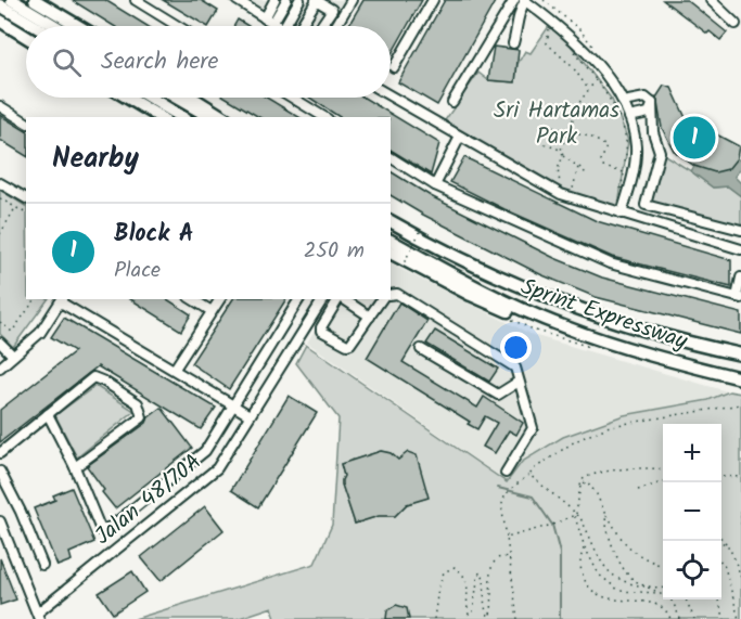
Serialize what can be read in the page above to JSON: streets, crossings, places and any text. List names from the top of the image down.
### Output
{
  "streets": {
    "highway": ["Sprint Expressway"],
    "street": ["Jalan 48/70A"]
  },
  "parks": ["Sri Hartamas Park"],
  "page": {
    "search": "Search here",
    "pins": "1",
    "heading": "Nearby",
    "list": [
      {
        "mark": "1",
        "name": "Block A",
        "note": "Place",
        "value": "250 m"
      }
    ],
    "map_buttons": ["+", "−"]
  }
}
